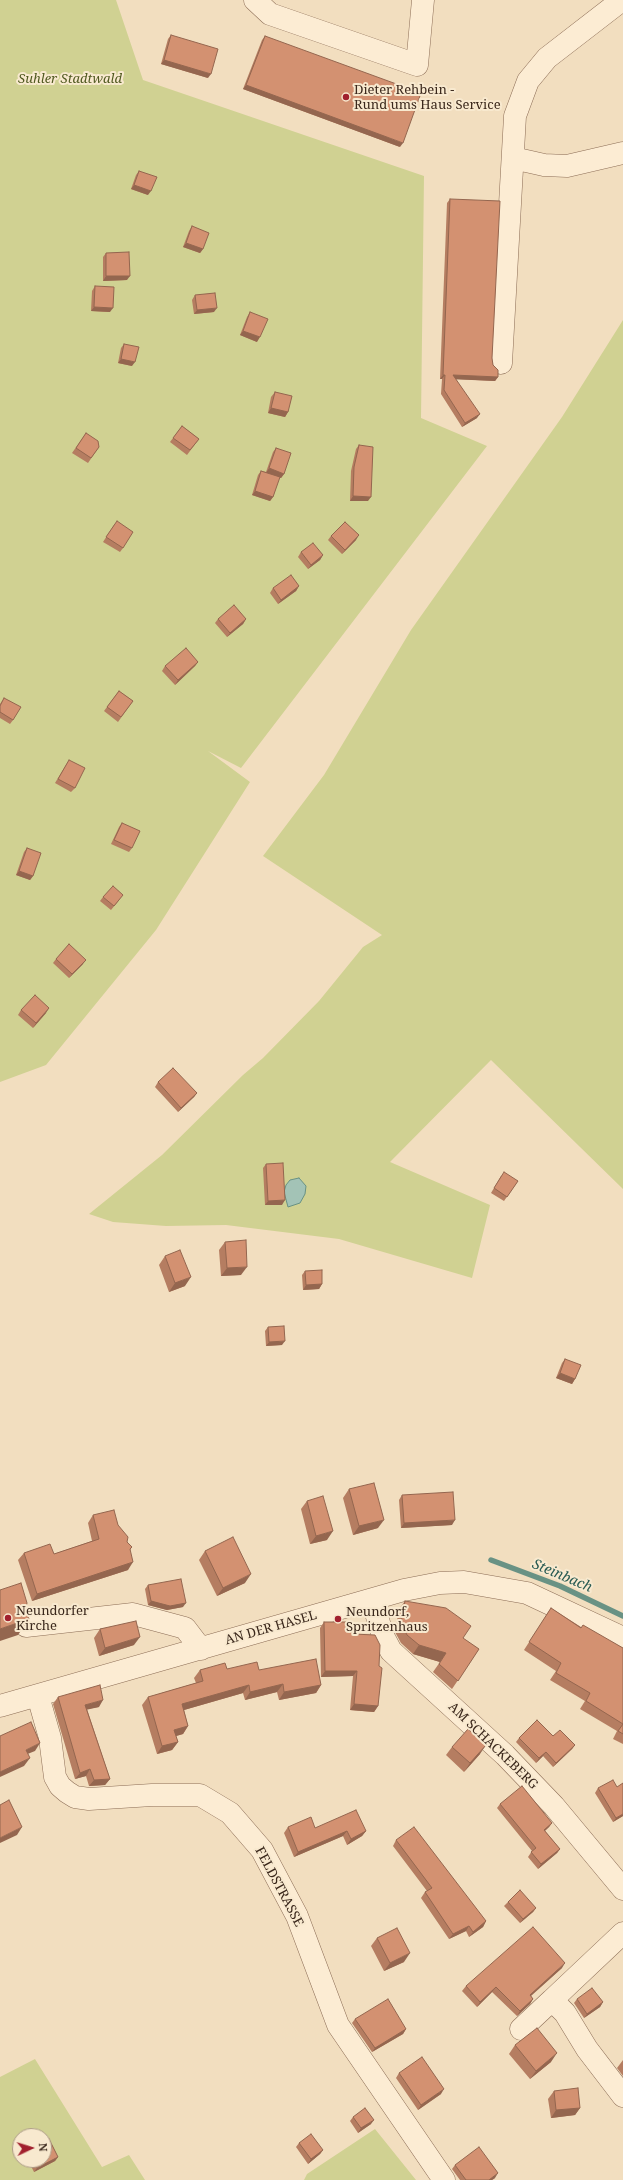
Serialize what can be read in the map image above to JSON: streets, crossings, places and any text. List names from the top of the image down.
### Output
{
  "streets": {
    "street": ["AN DER HASEL", "AM SCHACKEBERG", "FELDSTRASSE"]
  },
  "crossings": [
    ["AN DER HASEL", "AM SCHACKEBERG"],
    ["AN DER HASEL", "FELDSTRASSE"]
  ],
  "water": ["Steinbach"],
  "parks": ["Suhler Stadtwald"],
  "places": ["Dieter Rehbein - Rund ums Haus Service", "Neundorfer Kirche", "Neundorf, Spritzenhaus"],
  "north": "right"
}
